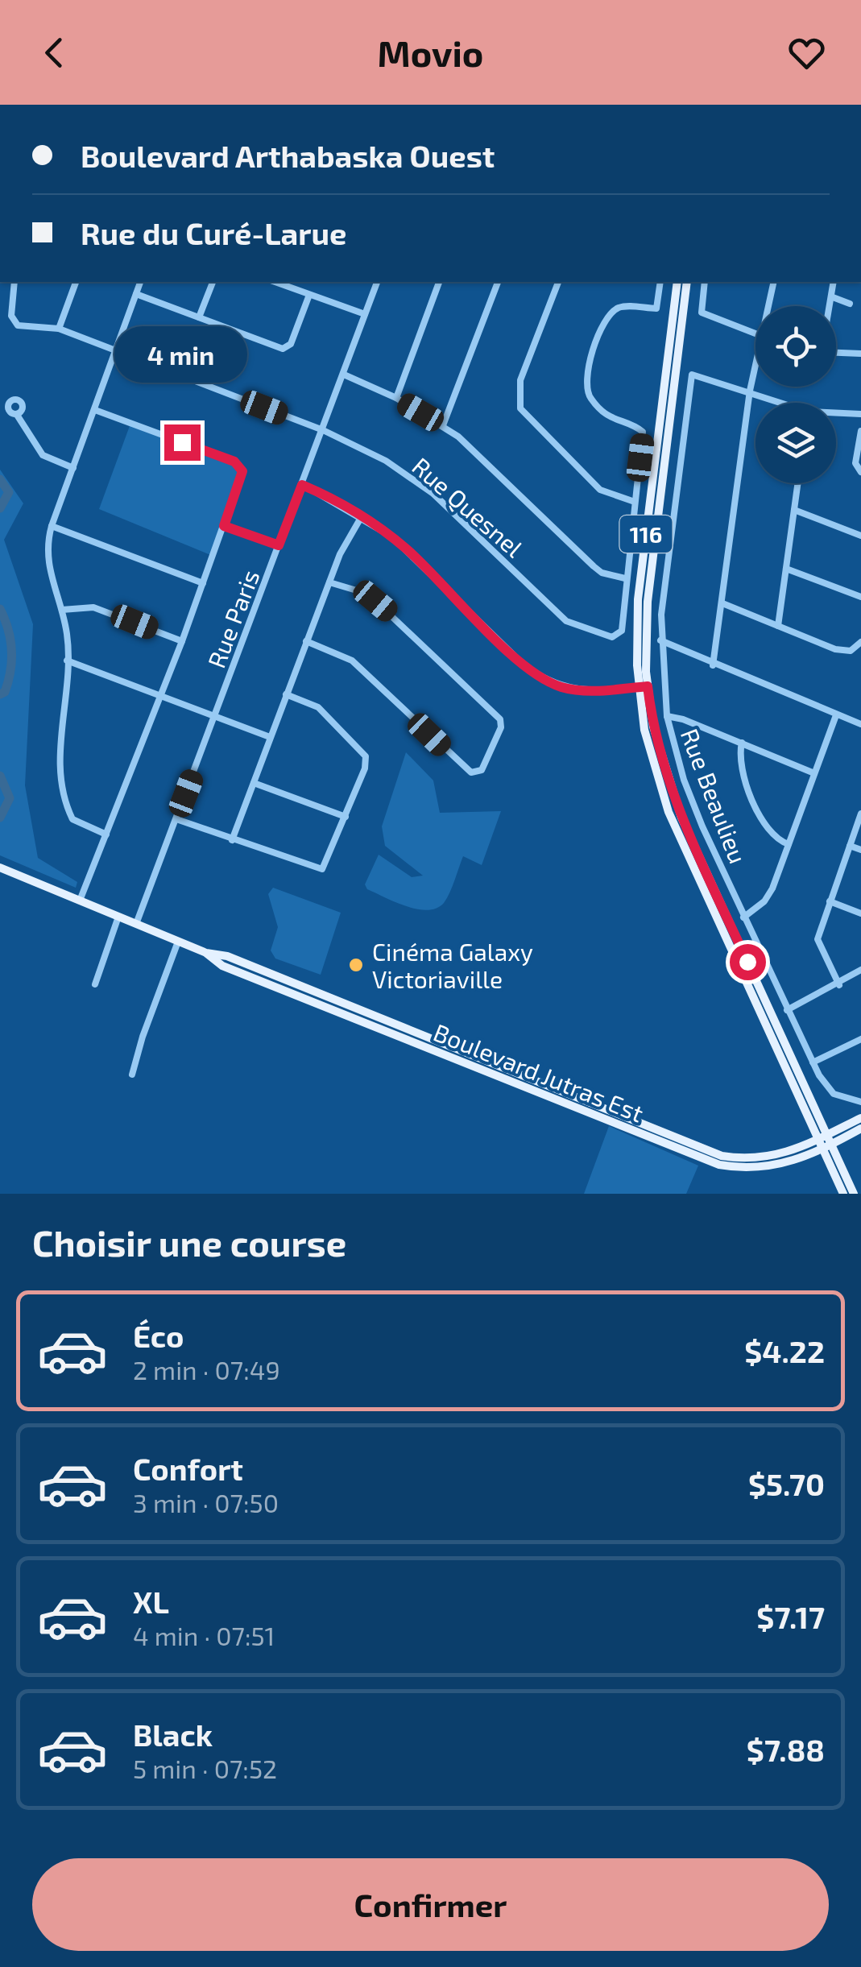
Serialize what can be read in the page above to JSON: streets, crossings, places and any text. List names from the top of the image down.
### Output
{
  "streets": {
    "main road": ["116", "Boulevard Jutras Est"],
    "street": ["Rue Quesnel", "Rue Paris", "Rue Beaulieu"]
  },
  "crossings": [
    ["Rue Quesnel", "Rue Paris"],
    ["116", "Boulevard Jutras Est"],
    ["Rue Paris", "Boulevard Jutras Est"]
  ],
  "places": ["Cinéma Galaxy Victoriaville"],
  "page": {
    "header": "Movio",
    "banner": ["Boulevard Arthabaska Ouest", "Rue du Curé-Larue"],
    "bubble": "4 min",
    "heading": "Choisir une course",
    "list": [
      {
        "name": "Éco",
        "note": "2 min · 07:49",
        "value": "$4.22"
      },
      {
        "name": "Confort",
        "note": "3 min · 07:50",
        "value": "$5.70"
      },
      {
        "name": "XL",
        "note": "4 min · 07:51",
        "value": "$7.17"
      },
      {
        "name": "Black",
        "note": "5 min · 07:52",
        "value": "$7.88"
      }
    ],
    "buttons": "Confirmer"
  }
}
